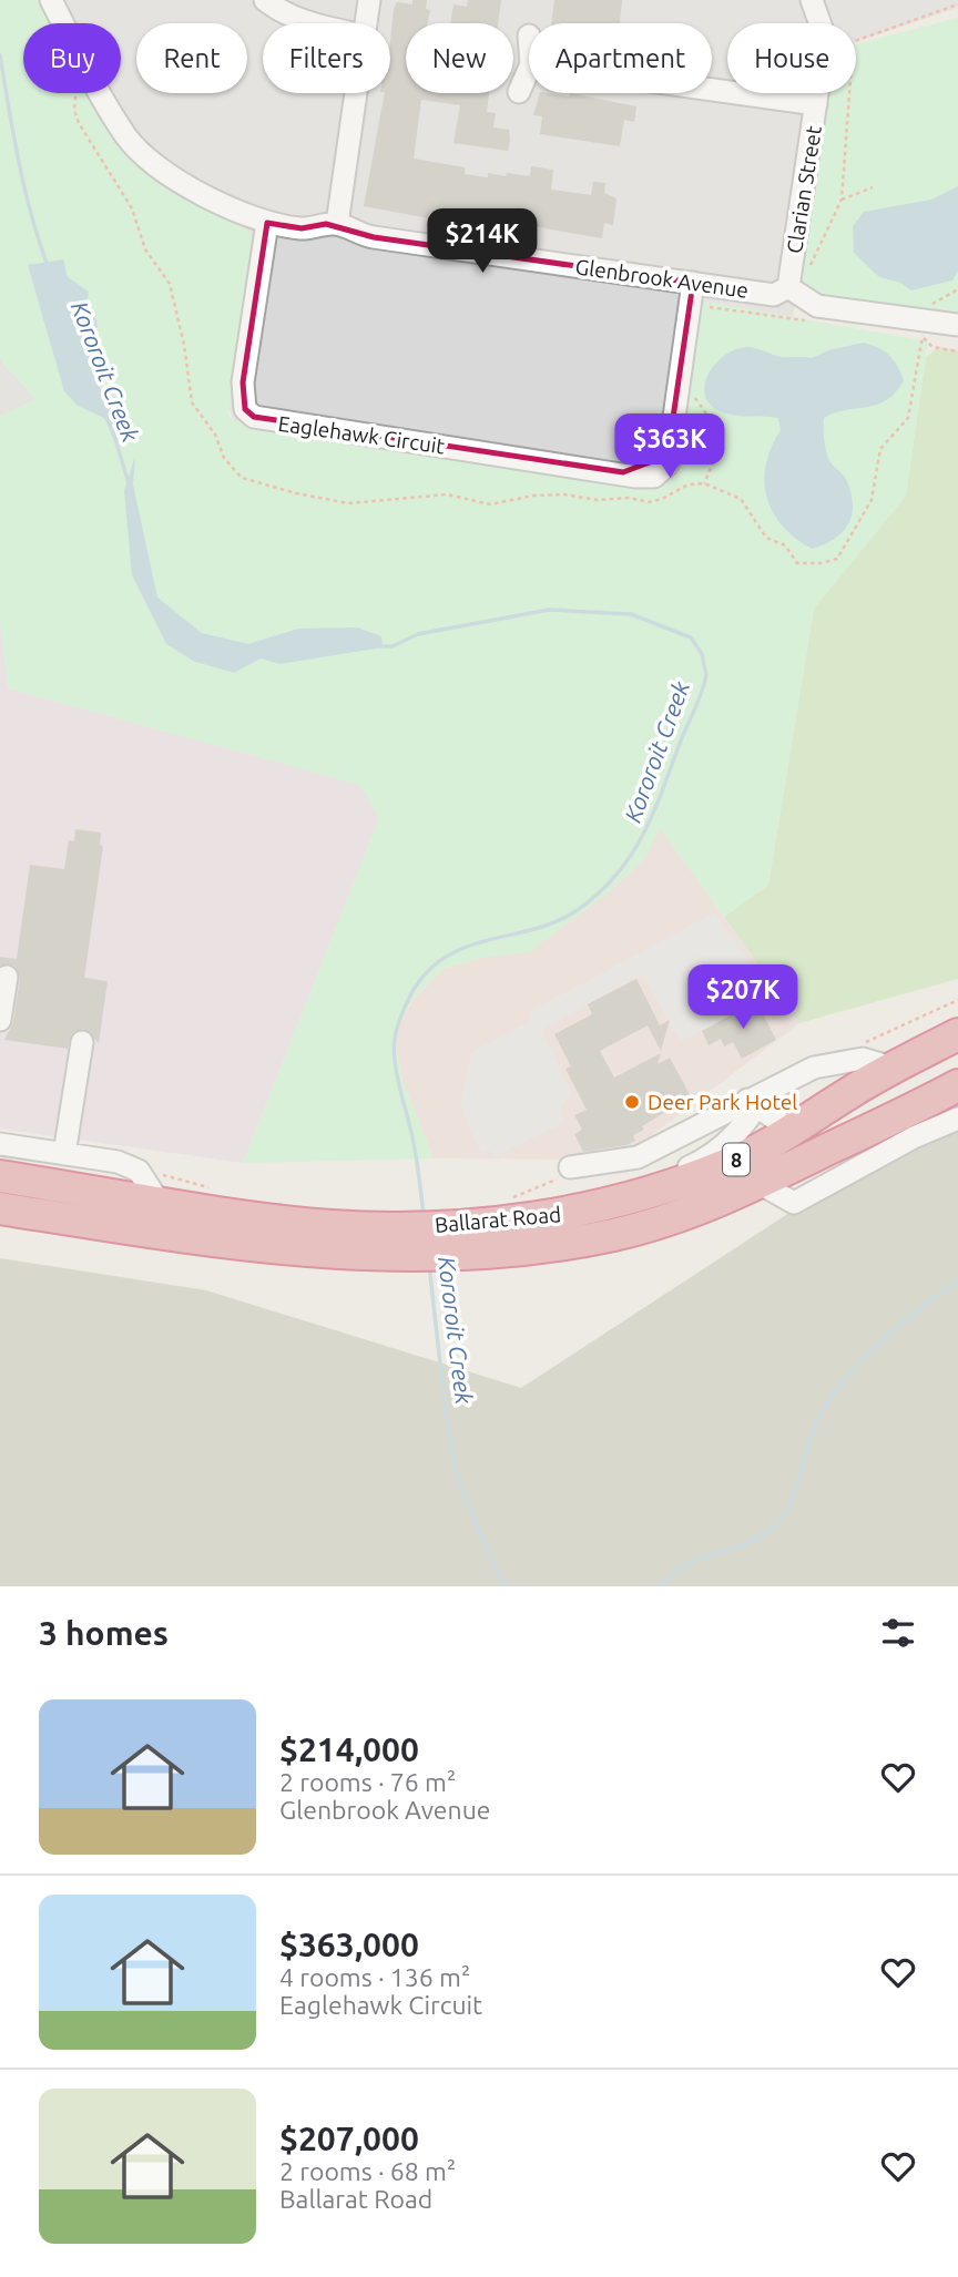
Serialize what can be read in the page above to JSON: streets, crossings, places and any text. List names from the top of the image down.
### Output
{
  "streets": {
    "highway": ["8", "Ballarat Road"],
    "street": ["Clarian Street", "Glenbrook Avenue", "Eaglehawk Circuit"]
  },
  "crossings": [
    ["Clarian Street", "Glenbrook Avenue"],
    ["Glenbrook Avenue", "Eaglehawk Circuit"]
  ],
  "water": ["Kororoit Creek"],
  "places": ["Deer Park Hotel"],
  "page": {
    "chip": [
      "Buy",
      "Rent",
      "Filters",
      "New",
      "Apartment",
      "House"
    ],
    "price": ["$214K", "$363K", "$207K"],
    "heading": "3 homes",
    "list": [
      {
        "name": "$214,000",
        "note": "2 rooms · 76 m² · Glenbrook Avenue"
      },
      {
        "name": "$363,000",
        "note": "4 rooms · 136 m² · Eaglehawk Circuit"
      },
      {
        "name": "$207,000",
        "note": "2 rooms · 68 m² · Ballarat Road"
      }
    ]
  }
}
